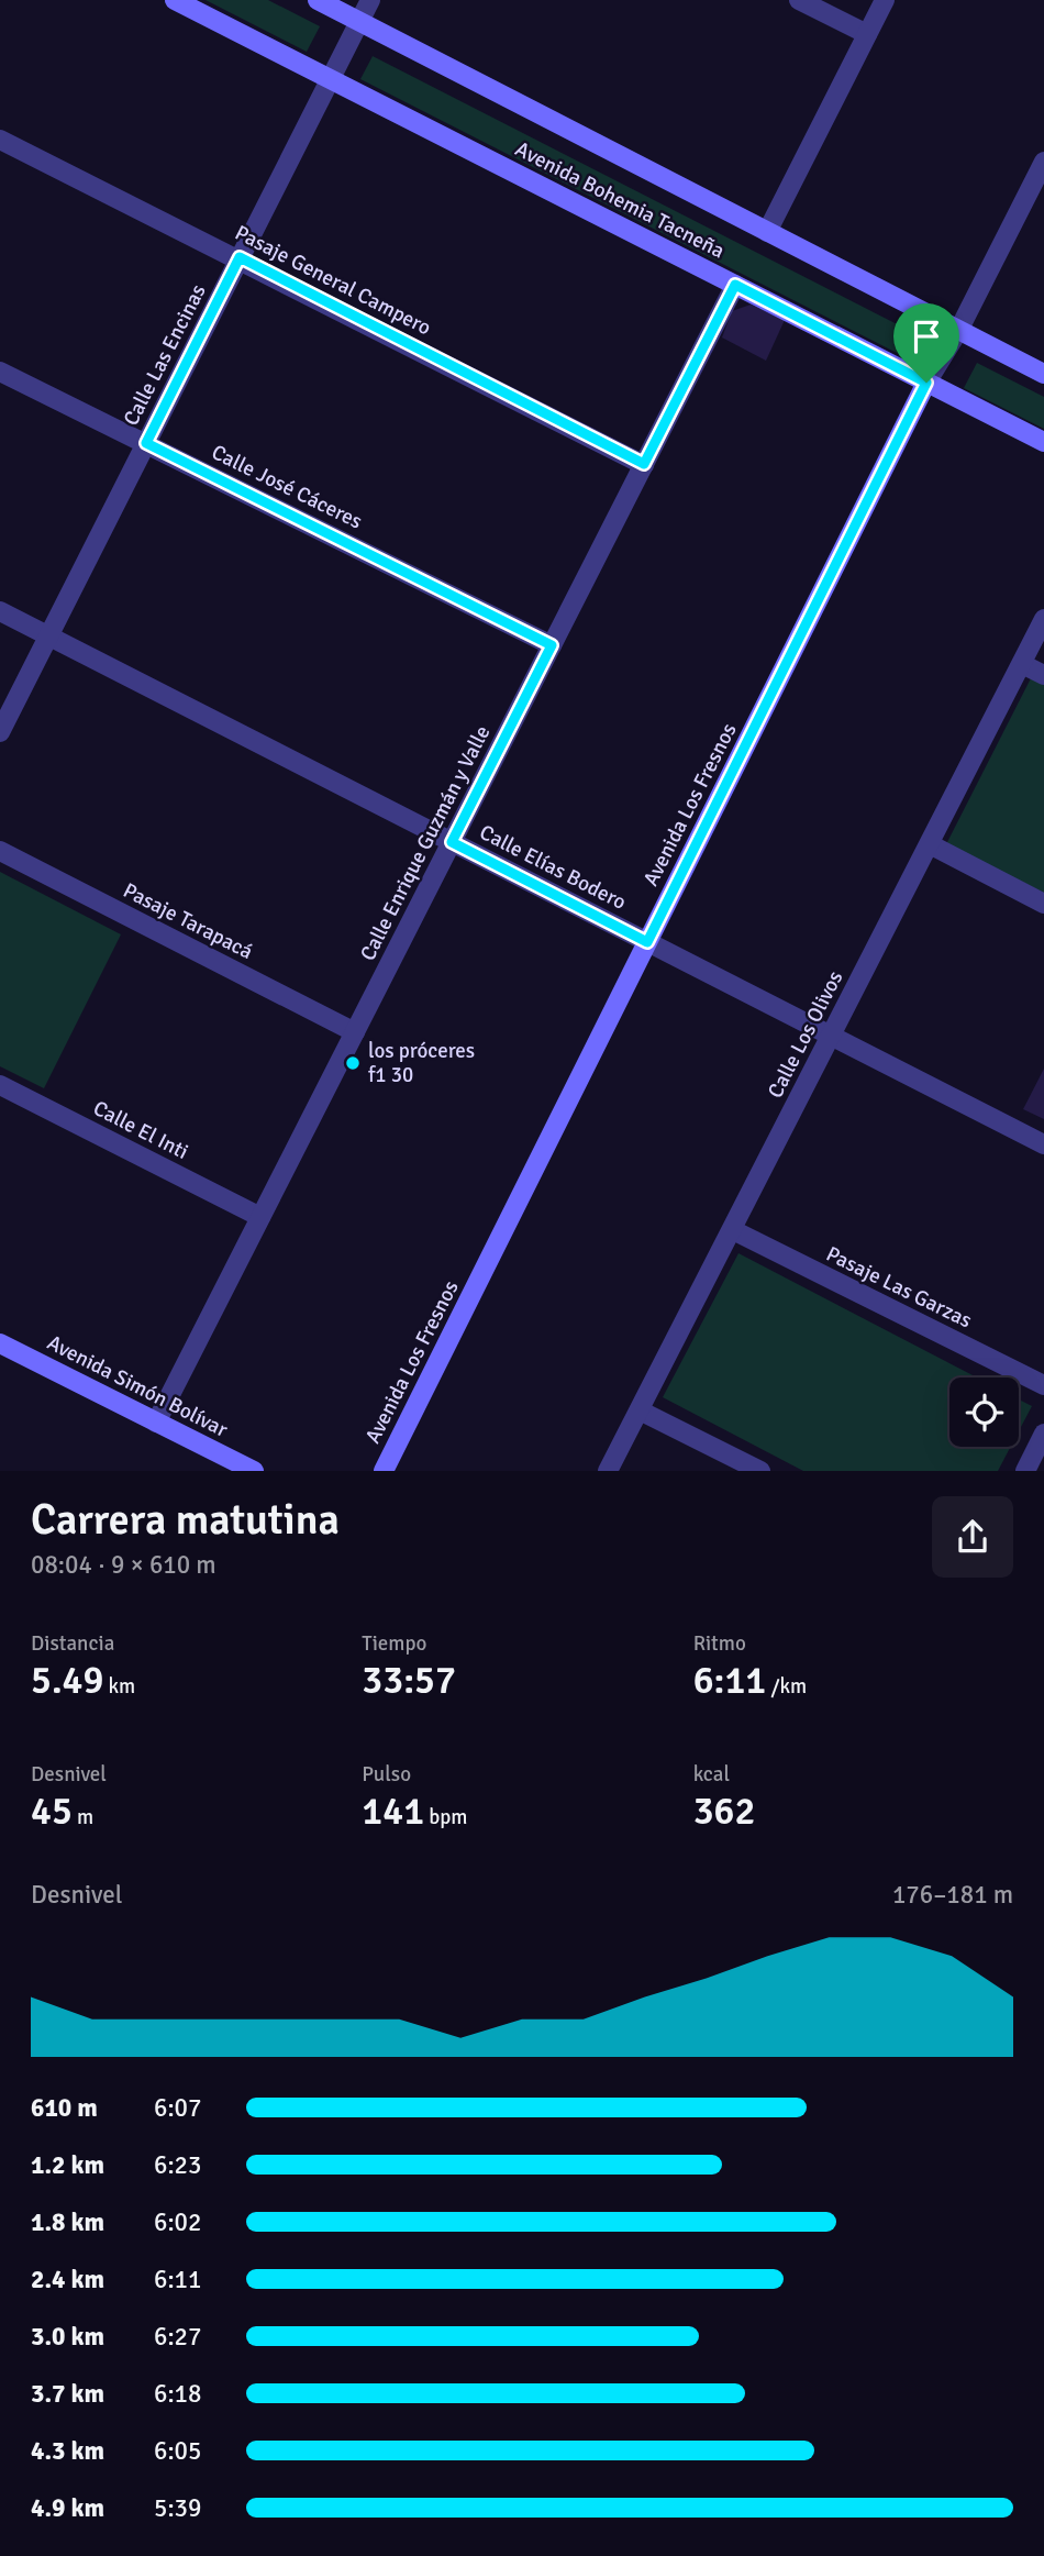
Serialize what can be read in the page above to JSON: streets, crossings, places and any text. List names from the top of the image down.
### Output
{
  "streets": {
    "main road": ["Avenida Bohemia Tacneña", "Avenida Los Fresnos", "Avenida Simón Bolívar"],
    "street": [
      "Pasaje General Campero",
      "Calle Las Encinas",
      "Calle José Cáceres",
      "Calle Enrique Guzmán y Valle",
      "Calle Elías Bodero",
      "Pasaje Tarapacá",
      "Calle Los Olivos",
      "Calle El Inti",
      "Pasaje Las Garzas"
    ]
  },
  "crossings": [
    ["Avenida Bohemia Tacneña", "Calle Las Encinas"],
    ["Avenida Bohemia Tacneña", "Avenida Los Fresnos"],
    ["Avenida Bohemia Tacneña", "Calle Enrique Guzmán y Valle"],
    ["Pasaje General Campero", "Calle Las Encinas"],
    ["Pasaje General Campero", "Calle Enrique Guzmán y Valle"],
    ["Calle Las Encinas", "Calle José Cáceres"],
    ["Calle Las Encinas", "Calle Elías Bodero"],
    ["Calle José Cáceres", "Calle Enrique Guzmán y Valle"],
    ["Avenida Los Fresnos", "Calle Elías Bodero"],
    ["Calle Enrique Guzmán y Valle", "Calle Elías Bodero"],
    ["Calle Enrique Guzmán y Valle", "Pasaje Tarapacá"],
    ["Calle Enrique Guzmán y Valle", "Calle El Inti"],
    ["Calle Enrique Guzmán y Valle", "Avenida Simón Bolívar"],
    ["Calle Elías Bodero", "Calle Los Olivos"],
    ["Calle Los Olivos", "Pasaje Las Garzas"]
  ],
  "places": ["los próceres f1 30"],
  "page": {
    "heading": ["Carrera matutina", "08:04 · 9 × 610 m"],
    "stats": [
      ["Distancia", "5.49 km"],
      ["Tiempo", "33:57"],
      ["Ritmo", "6:11 /km"],
      ["Desnivel", "45 m"],
      ["Pulso", "141 bpm"],
      ["kcal", "362"]
    ],
    "chart": ["Desnivel", "176–181 m"],
    "list": [
      {
        "name": "610 m",
        "note": "6:07"
      },
      {
        "name": "1.2 km",
        "note": "6:23"
      },
      {
        "name": "1.8 km",
        "note": "6:02"
      },
      {
        "name": "2.4 km",
        "note": "6:11"
      },
      {
        "name": "3.0 km",
        "note": "6:27"
      },
      {
        "name": "3.7 km",
        "note": "6:18"
      },
      {
        "name": "4.3 km",
        "note": "6:05"
      },
      {
        "name": "4.9 km",
        "note": "5:39"
      }
    ]
  }
}
